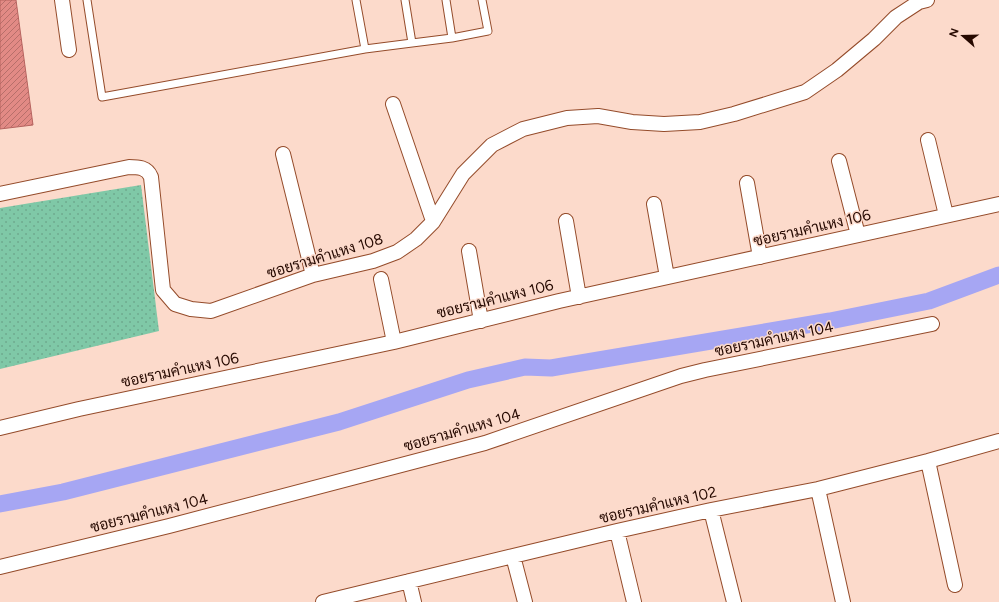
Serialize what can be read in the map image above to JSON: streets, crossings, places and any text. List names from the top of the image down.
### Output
{
  "streets": {
    "street": [
      "ซอยรามคําแหง 106",
      "ซอยรามคำแหง 108",
      "ซอยรามคําแหง 104",
      "ซอยรามคําแหง 102"
    ]
  },
  "north": "left"
}
